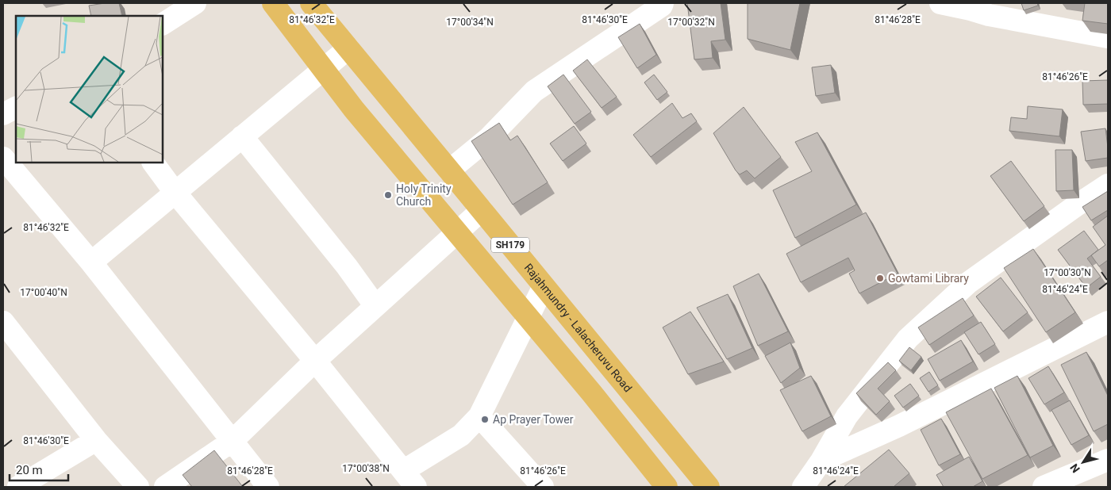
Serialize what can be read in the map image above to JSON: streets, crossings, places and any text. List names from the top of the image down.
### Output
{
  "streets": {
    "main road": ["SH179", "Rajahmundry - Lalacheruvu Road"]
  },
  "places": ["Holy Trinity Church", "Gowtami Library", "Ap Prayer Tower"],
  "scale_bar": "20 m",
  "north": "bottom left",
  "coordinates": [
    "81°46'32\"E",
    "81°46'30\"E",
    "81°46'28\"E",
    "17°00'34\"N",
    "17°00'32\"N",
    "81°46'26\"E",
    "17°00'30\"N",
    "81°46'24\"E",
    "17°00'40\"N",
    "17°00'38\"N"
  ]
}
